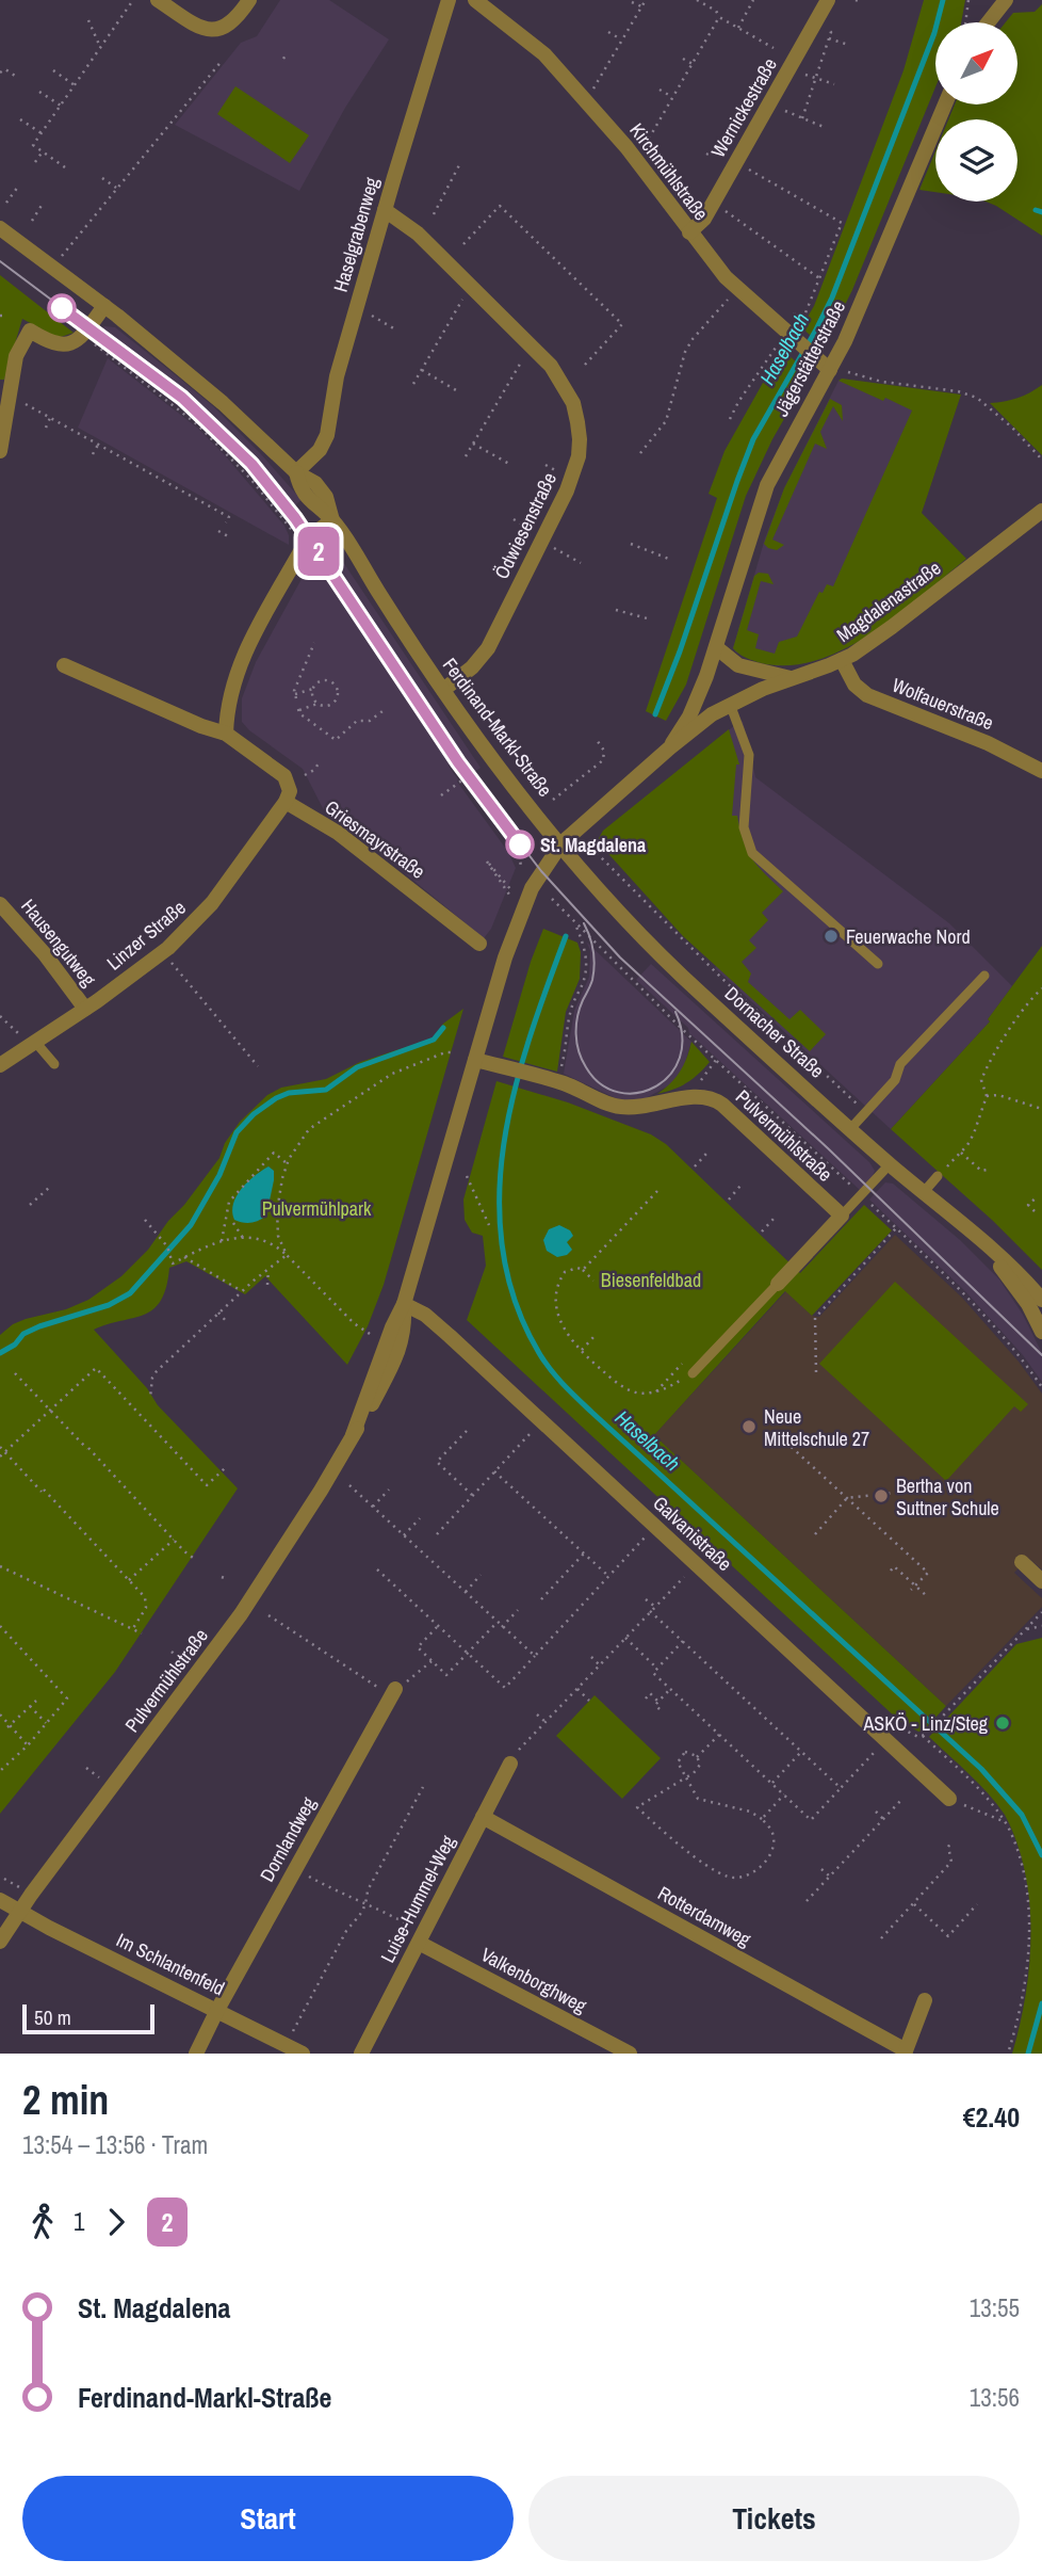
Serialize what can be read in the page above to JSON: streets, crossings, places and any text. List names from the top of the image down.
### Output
{
  "streets": {
    "street": [
      "Wernickestraße",
      "Kirchmühlstraße",
      "Haselgrabenweg",
      "Jägerstätterstraße",
      "Ödwiesenstraße",
      "Magdalenastraße",
      "Wolfauerstraße",
      "Ferdinand-Markl-Straße",
      "Griesmayrstraße",
      "Linzer Straße",
      "Hausengutweg",
      "Dornacher Straße",
      "Pulvermühlstraße",
      "Galvanistraße",
      "Dornlandweg",
      "Luise-Hummel-Weg",
      "Rotterdamweg",
      "Im Schlantenfeld",
      "Valkenborghweg"
    ]
  },
  "crossings": [
    ["Wernickestraße", "Kirchmühlstraße"],
    ["Kirchmühlstraße", "Jägerstätterstraße"],
    ["Haselgrabenweg", "Ödwiesenstraße"],
    ["Haselgrabenweg", "Ferdinand-Markl-Straße"],
    ["Jägerstätterstraße", "Magdalenastraße"],
    ["Jägerstätterstraße", "Ferdinand-Markl-Straße"],
    ["Jägerstätterstraße", "Dornacher Straße"],
    ["Jägerstätterstraße", "Pulvermühlstraße"],
    ["Ödwiesenstraße", "Ferdinand-Markl-Straße"],
    ["Magdalenastraße", "Wolfauerstraße"],
    ["Ferdinand-Markl-Straße", "Dornacher Straße"],
    ["Ferdinand-Markl-Straße", "Pulvermühlstraße"],
    ["Griesmayrstraße", "Linzer Straße"],
    ["Linzer Straße", "Hausengutweg"],
    ["Dornacher Straße", "Pulvermühlstraße"],
    ["Pulvermühlstraße", "Galvanistraße"],
    ["Pulvermühlstraße", "Im Schlantenfeld"],
    ["Dornlandweg", "Im Schlantenfeld"],
    ["Luise-Hummel-Weg", "Rotterdamweg"],
    ["Luise-Hummel-Weg", "Valkenborghweg"]
  ],
  "water": ["Haselbach"],
  "parks": ["Pulvermühlpark", "Biesenfeldbad"],
  "places": [
    "St. Magdalena",
    "Feuerwache Nord",
    "Neue Mittelschule 27",
    "Bertha von Suttner Schule",
    "ASKÖ - Linz/Steg"
  ],
  "lines": ["tram line 2"],
  "scale_bar": "50 m",
  "north": "top right",
  "page": {
    "on_map": "2",
    "scale": "50 m",
    "heading": ["2 min", "13:54 – 13:56 · Tram", "€2.40"],
    "legs": ["1", "2"],
    "list": [
      {
        "name": "St. Magdalena",
        "value": "13:55"
      },
      {
        "name": "Ferdinand-Markl-Straße",
        "value": "13:56"
      }
    ],
    "buttons": ["Start", "Tickets"]
  }
}
